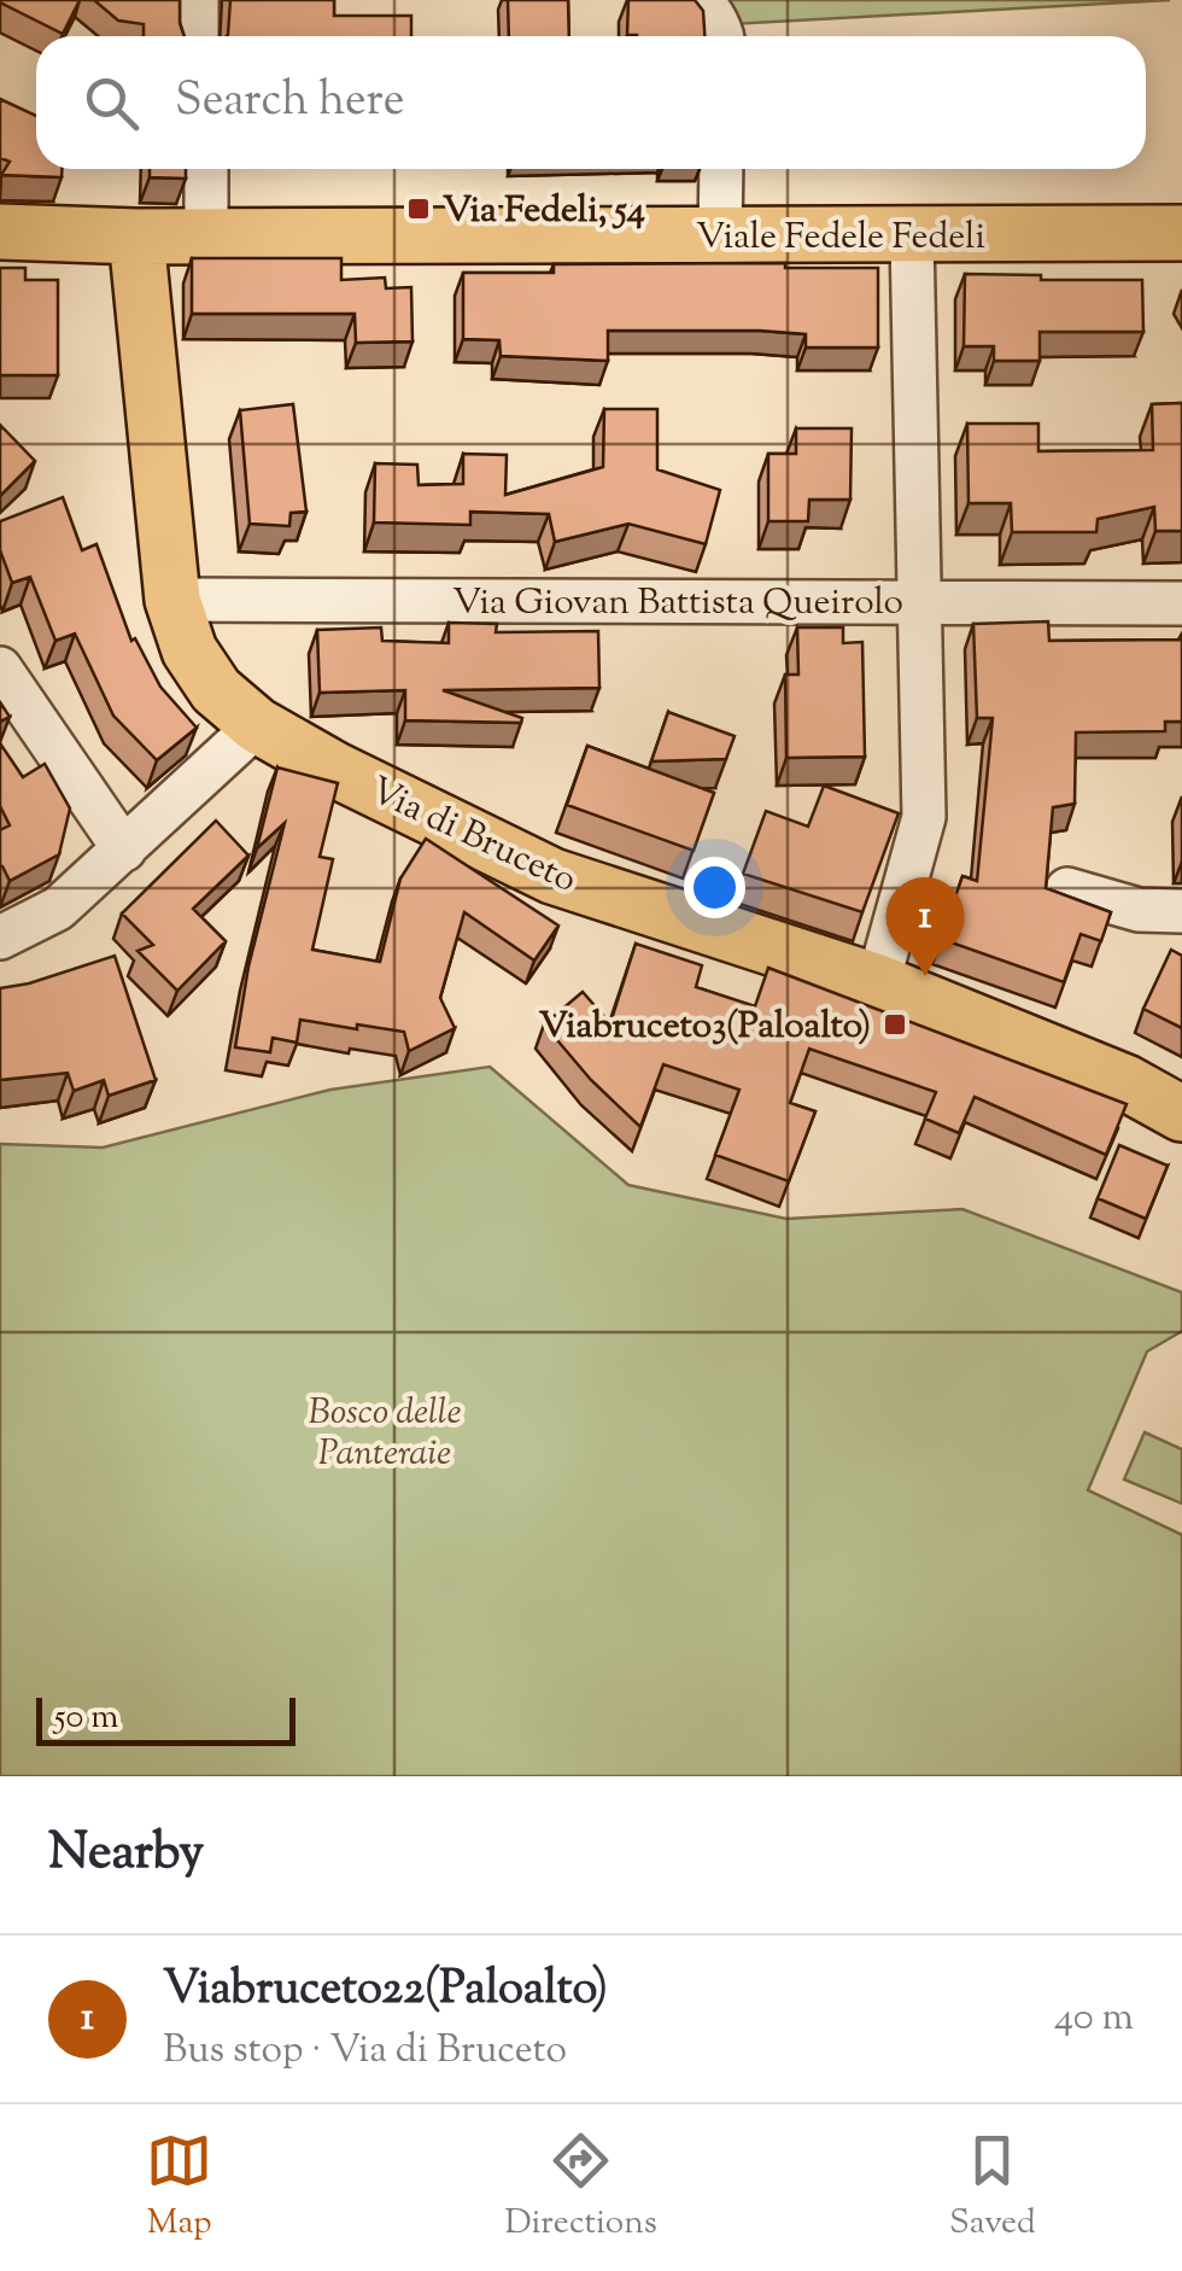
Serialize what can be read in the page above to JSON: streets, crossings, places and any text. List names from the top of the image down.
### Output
{
  "streets": {
    "main road": ["Viale Fedele Fedeli", "Via di Bruceto"],
    "street": ["Via Giovan Battista Queirolo"]
  },
  "crossings": [
    ["Viale Fedele Fedeli", "Via di Bruceto"],
    ["Via Giovan Battista Queirolo", "Via di Bruceto"]
  ],
  "parks": ["Bosco delle Panteraie"],
  "places": {
    "transit": ["Via Fedeli, 54", "Viabruceto3(Paloalto)"]
  },
  "scale_bar": "50 m",
  "page": {
    "search": "Search here",
    "pins": "1",
    "scale": "50 m",
    "heading": "Nearby",
    "list": [
      {
        "mark": "1",
        "name": "Viabruceto22(Paloalto)",
        "note": "Bus stop · Via di Bruceto",
        "value": "40 m"
      }
    ],
    "nav": ["Map", "Directions", "Saved"]
  }
}
